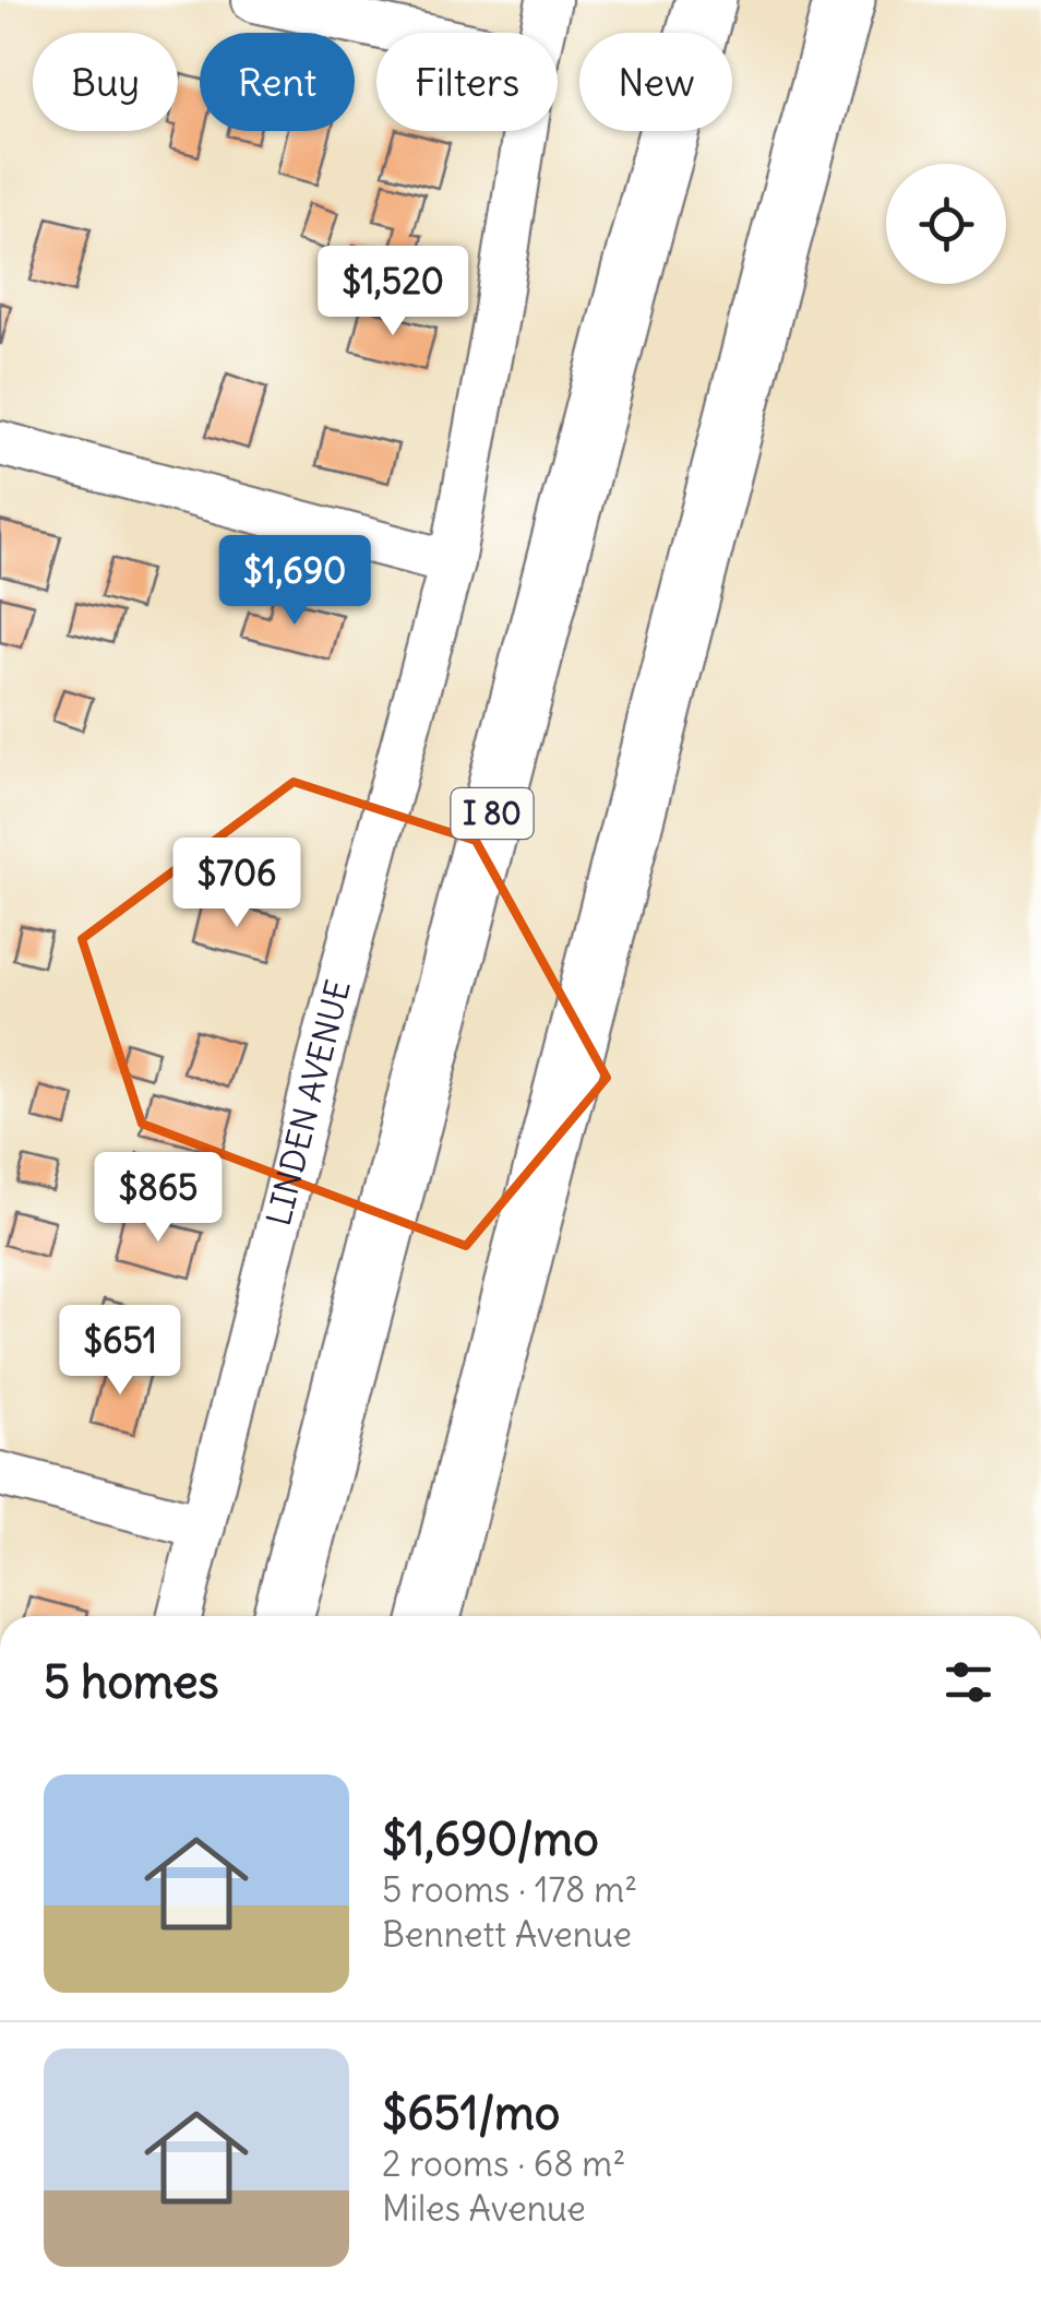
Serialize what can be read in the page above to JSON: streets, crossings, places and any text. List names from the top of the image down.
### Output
{
  "streets": {
    "highway": ["I 80"],
    "street": ["LINDEN AVENUE"]
  },
  "page": {
    "chip": [
      "Buy",
      "Rent",
      "Filters",
      "New"
    ],
    "price": [
      "$1,520",
      "$1,690",
      "$706",
      "$865",
      "$651"
    ],
    "heading": "5 homes",
    "list": [
      {
        "name": "$1,690/mo",
        "note": "5 rooms · 178 m² · Bennett Avenue"
      },
      {
        "name": "$651/mo",
        "note": "2 rooms · 68 m² · Miles Avenue"
      }
    ]
  }
}
